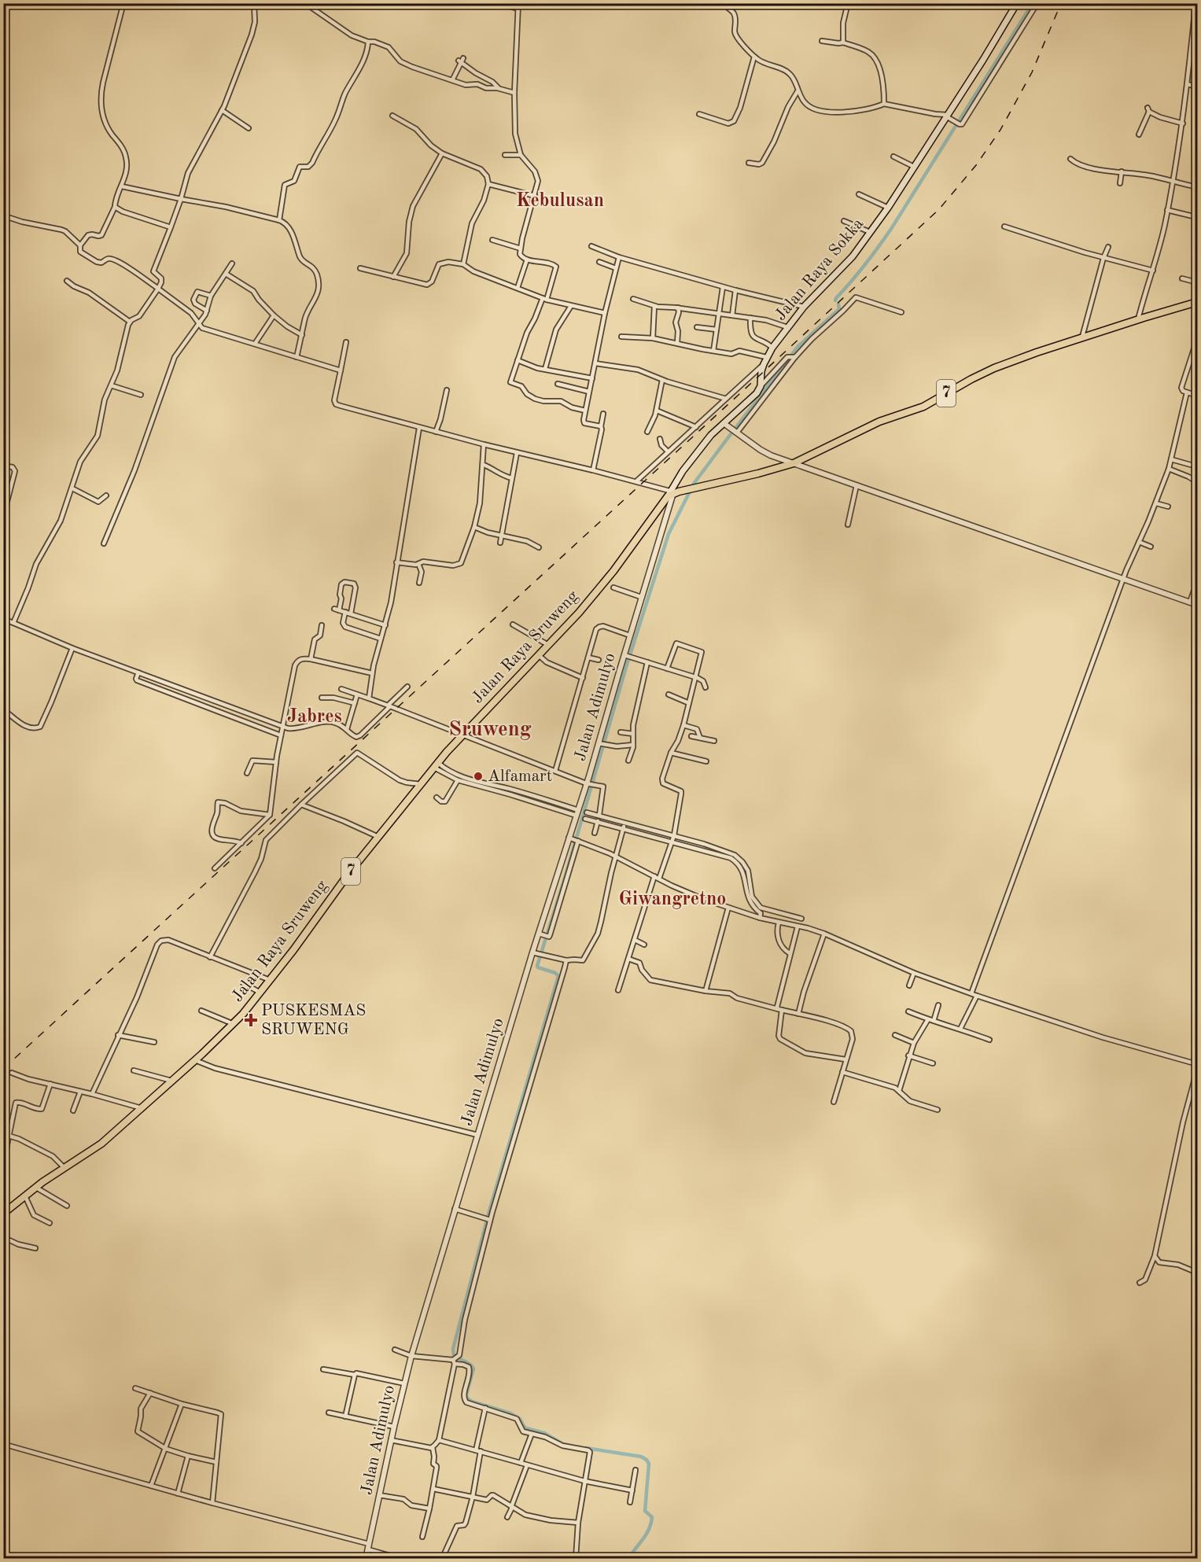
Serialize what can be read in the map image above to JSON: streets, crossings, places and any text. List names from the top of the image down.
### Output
{
  "streets": {
    "highway": ["7", "Jalan Raya Sruweng"],
    "main road": ["Jalan Raya Sokka"],
    "street": ["Jalan Adimulyo"]
  },
  "crossings": [
    ["7", "Jalan Raya Sruweng"],
    ["7", "Jalan Adimulyo"],
    ["Jalan Raya Sruweng", "Jalan Adimulyo"]
  ],
  "districts": [
    "Kebulusan",
    "Jabres",
    "Sruweng",
    "Giwangretno"
  ],
  "places": {
    "other": ["Alfamart"],
    "health": ["PUSKESMAS SRUWENG"]
  }
}
